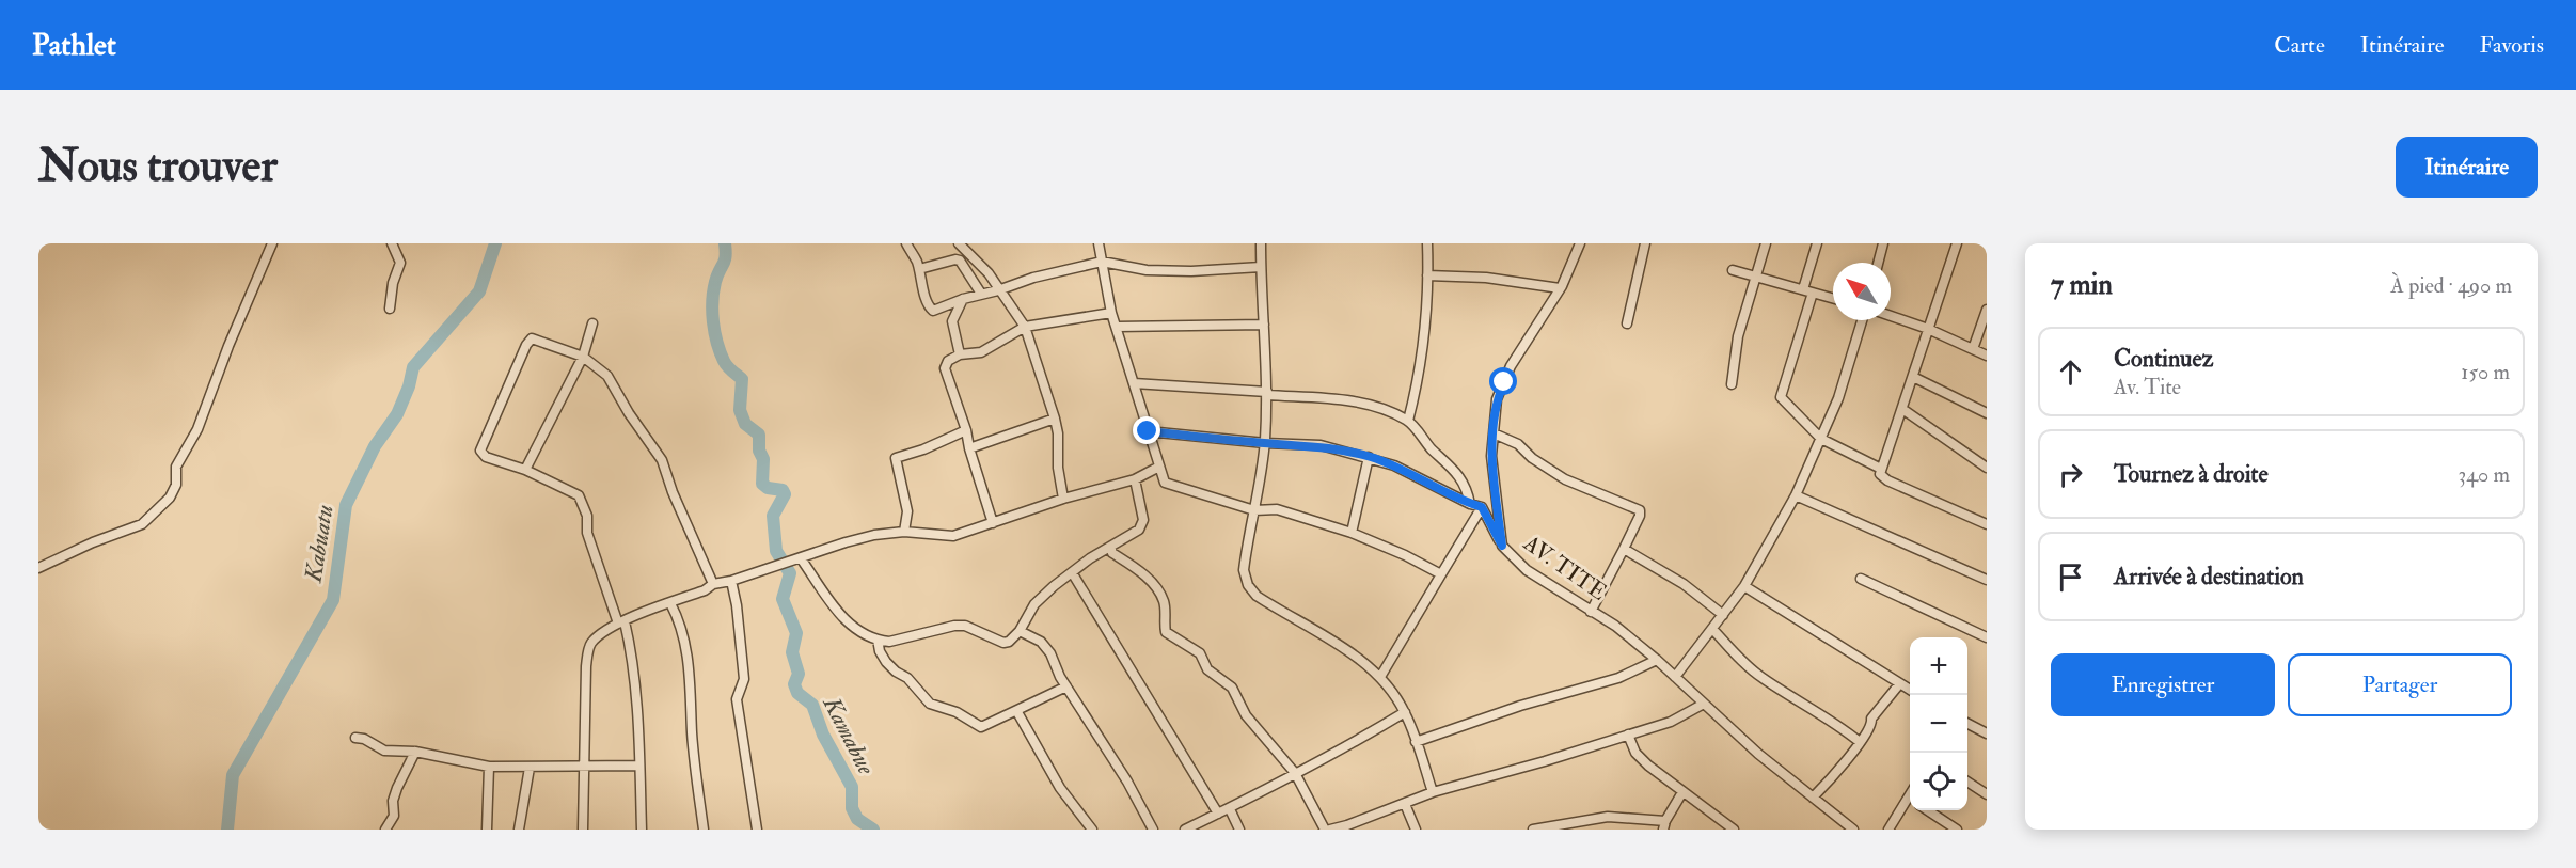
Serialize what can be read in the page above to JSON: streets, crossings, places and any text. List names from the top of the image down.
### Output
{
  "streets": {
    "street": ["AV. TITE"]
  },
  "water": ["Kabuatu", "Kamabue"],
  "north": "top left",
  "page": {
    "header": "Pathlet",
    "nav": ["Carte", "Itinéraire", "Favoris"],
    "buttons": [
      "Itinéraire",
      ["Enregistrer", "Partager"]
    ],
    "title": "Nous trouver",
    "heading": ["7 min", "À pied · 490 m"],
    "list": [
      ["Continuez", "Av. Tite", "150 m"],
      ["Tournez à droite", "340 m"],
      "Arrivée à destination"
    ],
    "map_buttons": ["+", "−"]
  }
}
